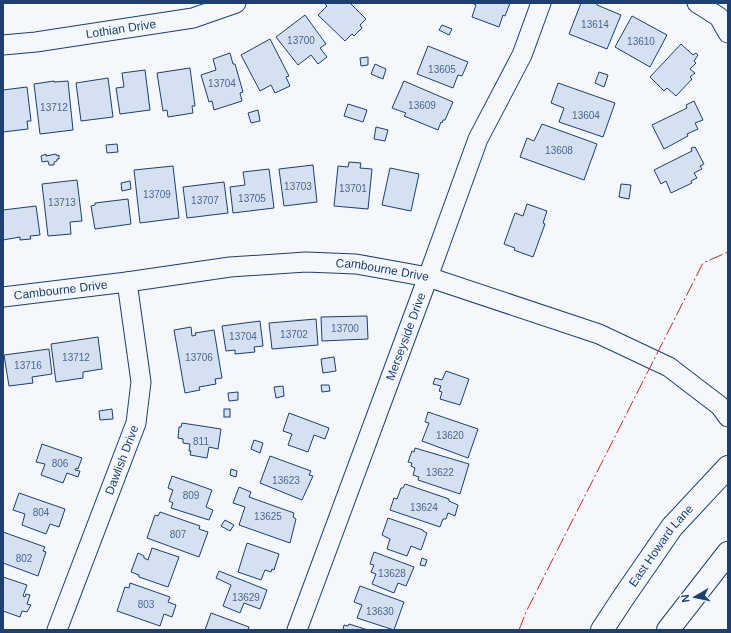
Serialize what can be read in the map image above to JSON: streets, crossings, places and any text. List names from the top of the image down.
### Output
{
  "streets": {
    "main road": ["East Howard Lane"],
    "street": [
      "Lothian Drive",
      "Cambourne Drive",
      "Merseyside Drive",
      "Dawlish Drive"
    ]
  },
  "crossings": [
    ["Cambourne Drive", "Merseyside Drive"],
    ["Cambourne Drive", "Dawlish Drive"]
  ],
  "house_numbers": [
    "13614",
    "13700",
    "13610",
    "13605",
    "13704",
    "13609",
    "13712",
    "13604",
    "13608",
    "13703",
    "13701",
    "13709",
    "13705",
    "13707",
    "13713",
    "13700",
    "13702",
    "13704",
    "13712",
    "13706",
    "13716",
    "13620",
    "811",
    "806",
    "13622",
    "13623",
    "809",
    "13624",
    "804",
    "13625",
    "807",
    "802",
    "13628",
    "13629",
    "803",
    "13630"
  ],
  "north": "left"
}
